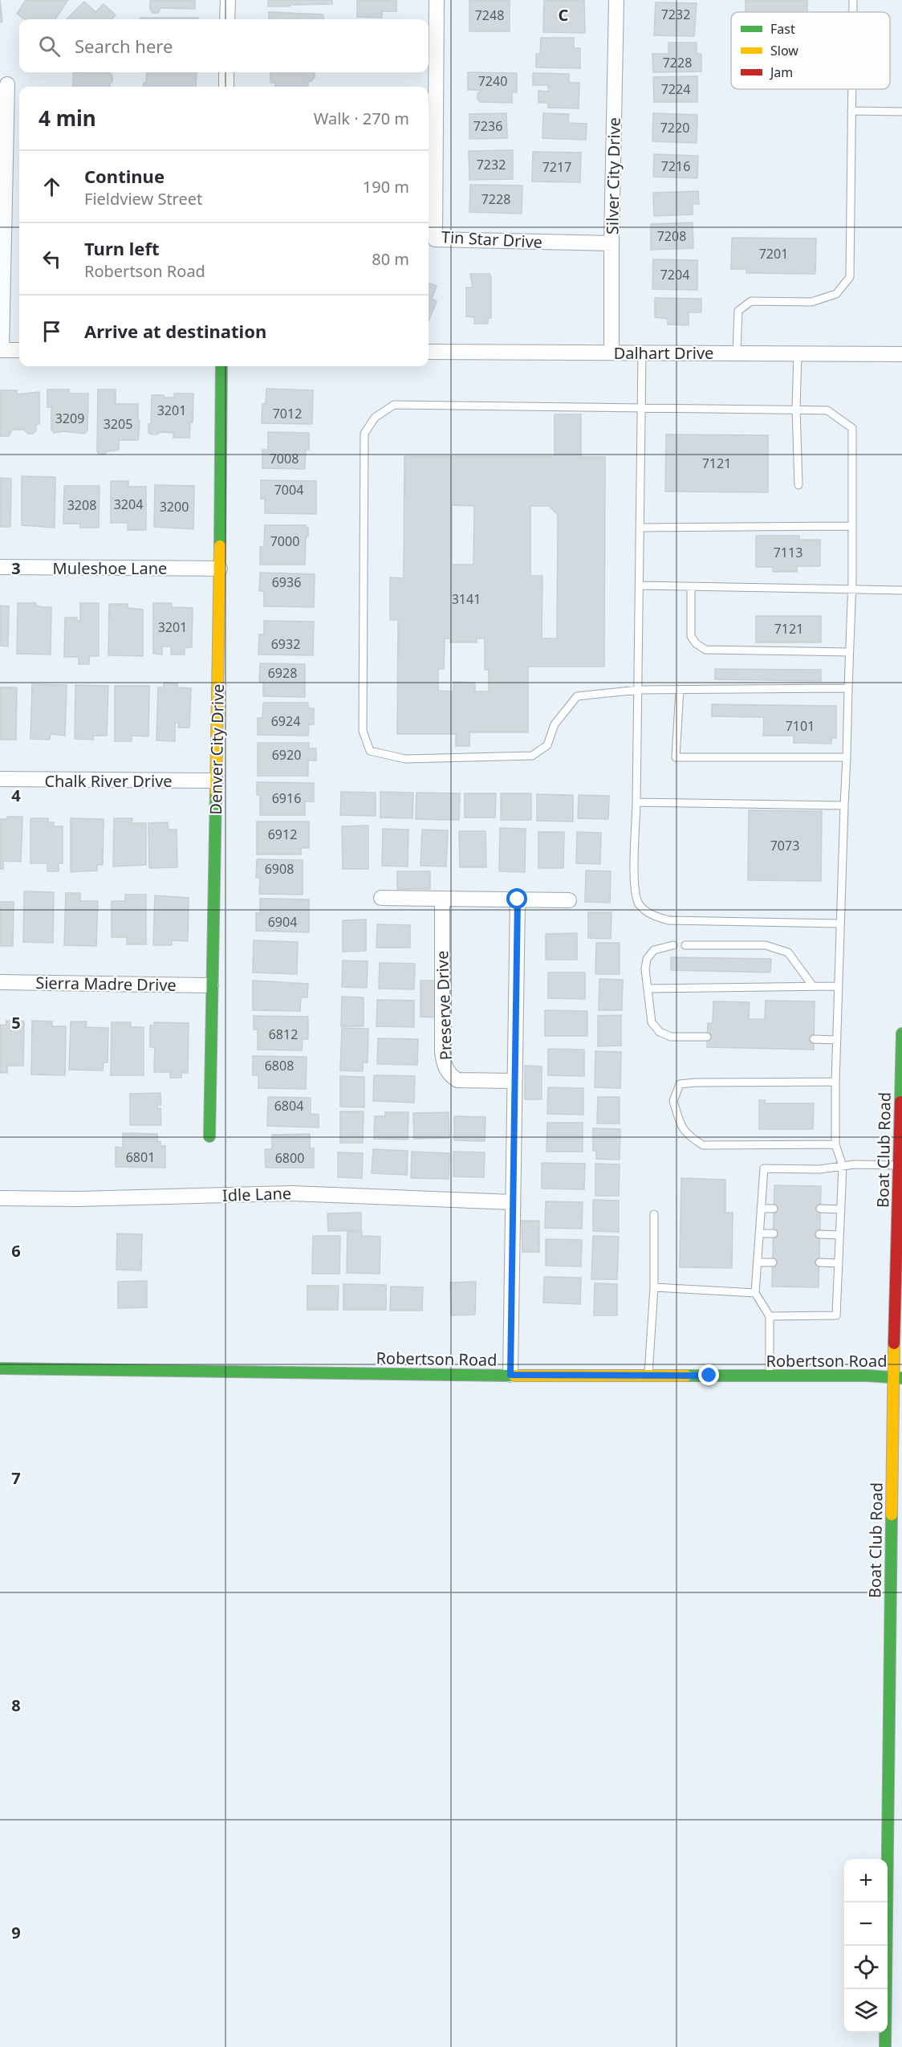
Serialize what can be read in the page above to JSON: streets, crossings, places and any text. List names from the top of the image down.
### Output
{
  "streets": {
    "street": [
      "Silver City Drive",
      "Tin Star Drive",
      "Dalhart Drive",
      "Muleshoe Lane",
      "Denver City Drive",
      "Chalk River Drive",
      "Sierra Madre Drive",
      "Preserve Drive",
      "Boat Club Road",
      "Idle Lane",
      "Robertson Road"
    ]
  },
  "crossings": [
    ["Silver City Drive", "Tin Star Drive"],
    ["Silver City Drive", "Dalhart Drive"],
    ["Muleshoe Lane", "Denver City Drive"],
    ["Denver City Drive", "Chalk River Drive"],
    ["Denver City Drive", "Sierra Madre Drive"],
    ["Boat Club Road", "Robertson Road"]
  ],
  "house_numbers": [
    "7232",
    "7248",
    "7228",
    "7240",
    "7224",
    "7236",
    "7220",
    "7232",
    "7216",
    "7217",
    "7228",
    "7208",
    "7201",
    "7204",
    "3201",
    "7012",
    "3209",
    "3205",
    "7008",
    "7121",
    "7004",
    "3204",
    "3208",
    "3200",
    "7000",
    "7113",
    "6936",
    "3141",
    "3201",
    "7121",
    "6932",
    "6928",
    "6924",
    "7101",
    "6920",
    "6916",
    "6912",
    "7073",
    "6908",
    "6904",
    "6812",
    "6808",
    "6804",
    "6801",
    "6800"
  ],
  "legend": ["Fast", "Slow", "Jam"],
  "page": {
    "search": "Search here",
    "heading": ["4 min", "Walk · 270 m"],
    "list": [
      ["Continue", "Fieldview Street", "190 m"],
      ["Turn left", "Robertson Road", "80 m"],
      "Arrive at destination"
    ],
    "map_buttons": ["+", "−"]
  },
  "grid": {
    "columns": ["C"],
    "rows": [
      "3",
      "4",
      "5",
      "6",
      "7",
      "8",
      "9"
    ]
  }
}
